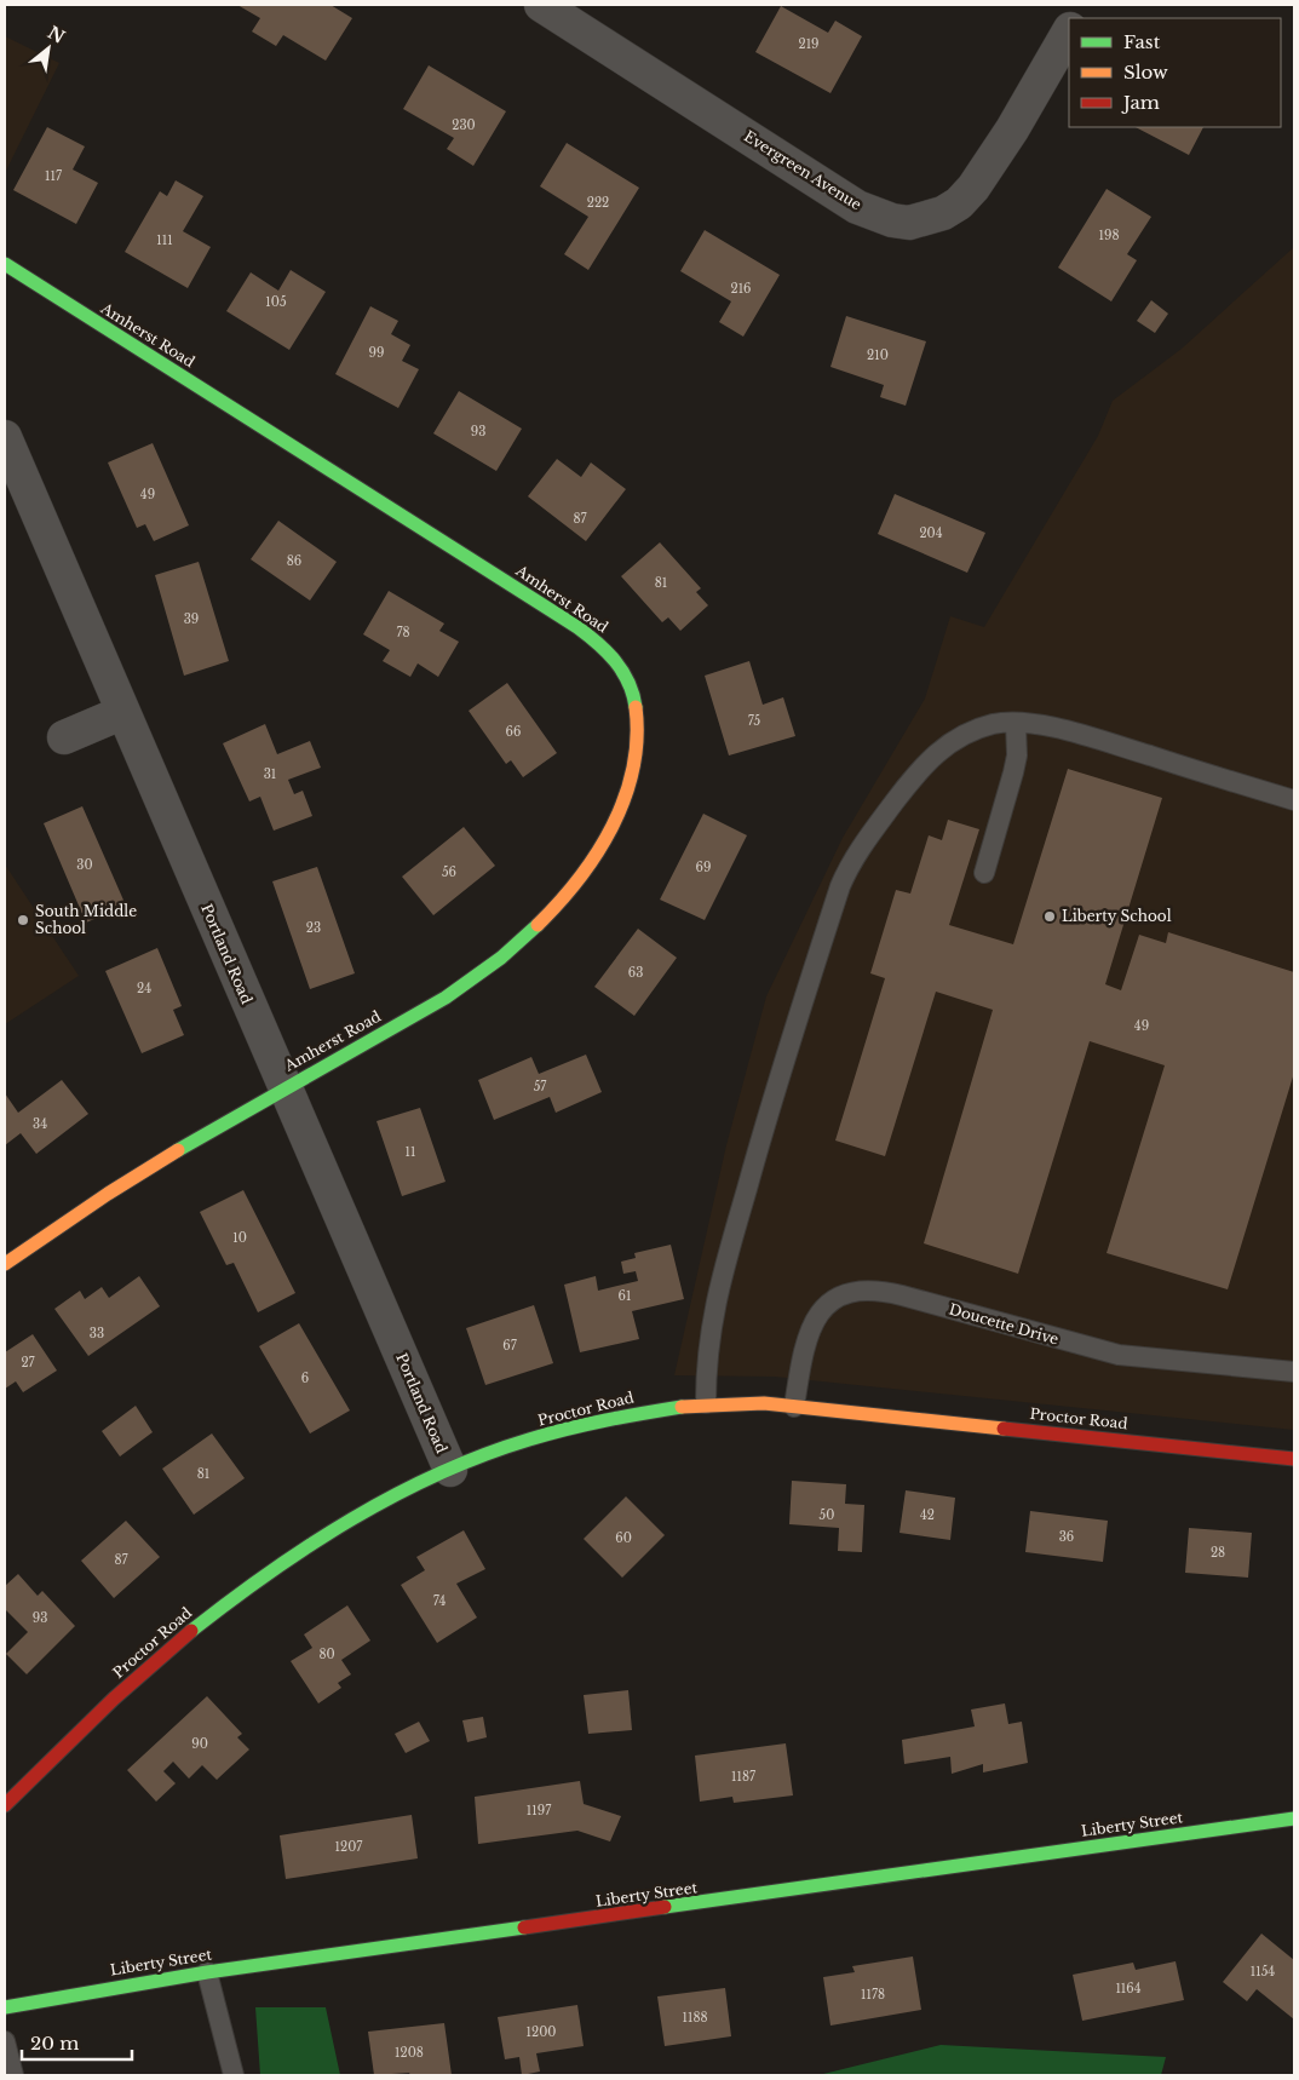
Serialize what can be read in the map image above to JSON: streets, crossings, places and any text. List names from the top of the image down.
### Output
{
  "streets": {
    "street": [
      "Evergreen Avenue",
      "Amherst Road",
      "Portland Road",
      "Proctor Road",
      "Liberty Street"
    ],
    "lane": ["Doucette Drive"]
  },
  "crossings": [
    ["Amherst Road", "Portland Road"],
    ["Portland Road", "Proctor Road"],
    ["Doucette Drive", "Proctor Road"]
  ],
  "places": ["Liberty School", "South Middle School"],
  "house_numbers": [
    "219",
    "230",
    "117",
    "222",
    "198",
    "111",
    "216",
    "105",
    "99",
    "210",
    "93",
    "49",
    "87",
    "204",
    "86",
    "81",
    "39",
    "78",
    "75",
    "66",
    "31",
    "30",
    "69",
    "56",
    "23",
    "63",
    "24",
    "49",
    "57",
    "34",
    "11",
    "10",
    "61",
    "33",
    "67",
    "27",
    "6",
    "81",
    "50",
    "42",
    "36",
    "60",
    "28",
    "87",
    "74",
    "93",
    "80",
    "90",
    "1187",
    "1197",
    "1207",
    "1154",
    "1164",
    "1178",
    "1188",
    "1200",
    "1208"
  ],
  "legend": ["Fast", "Slow", "Jam"],
  "scale_bar": "20 m",
  "north": "top right"
}
